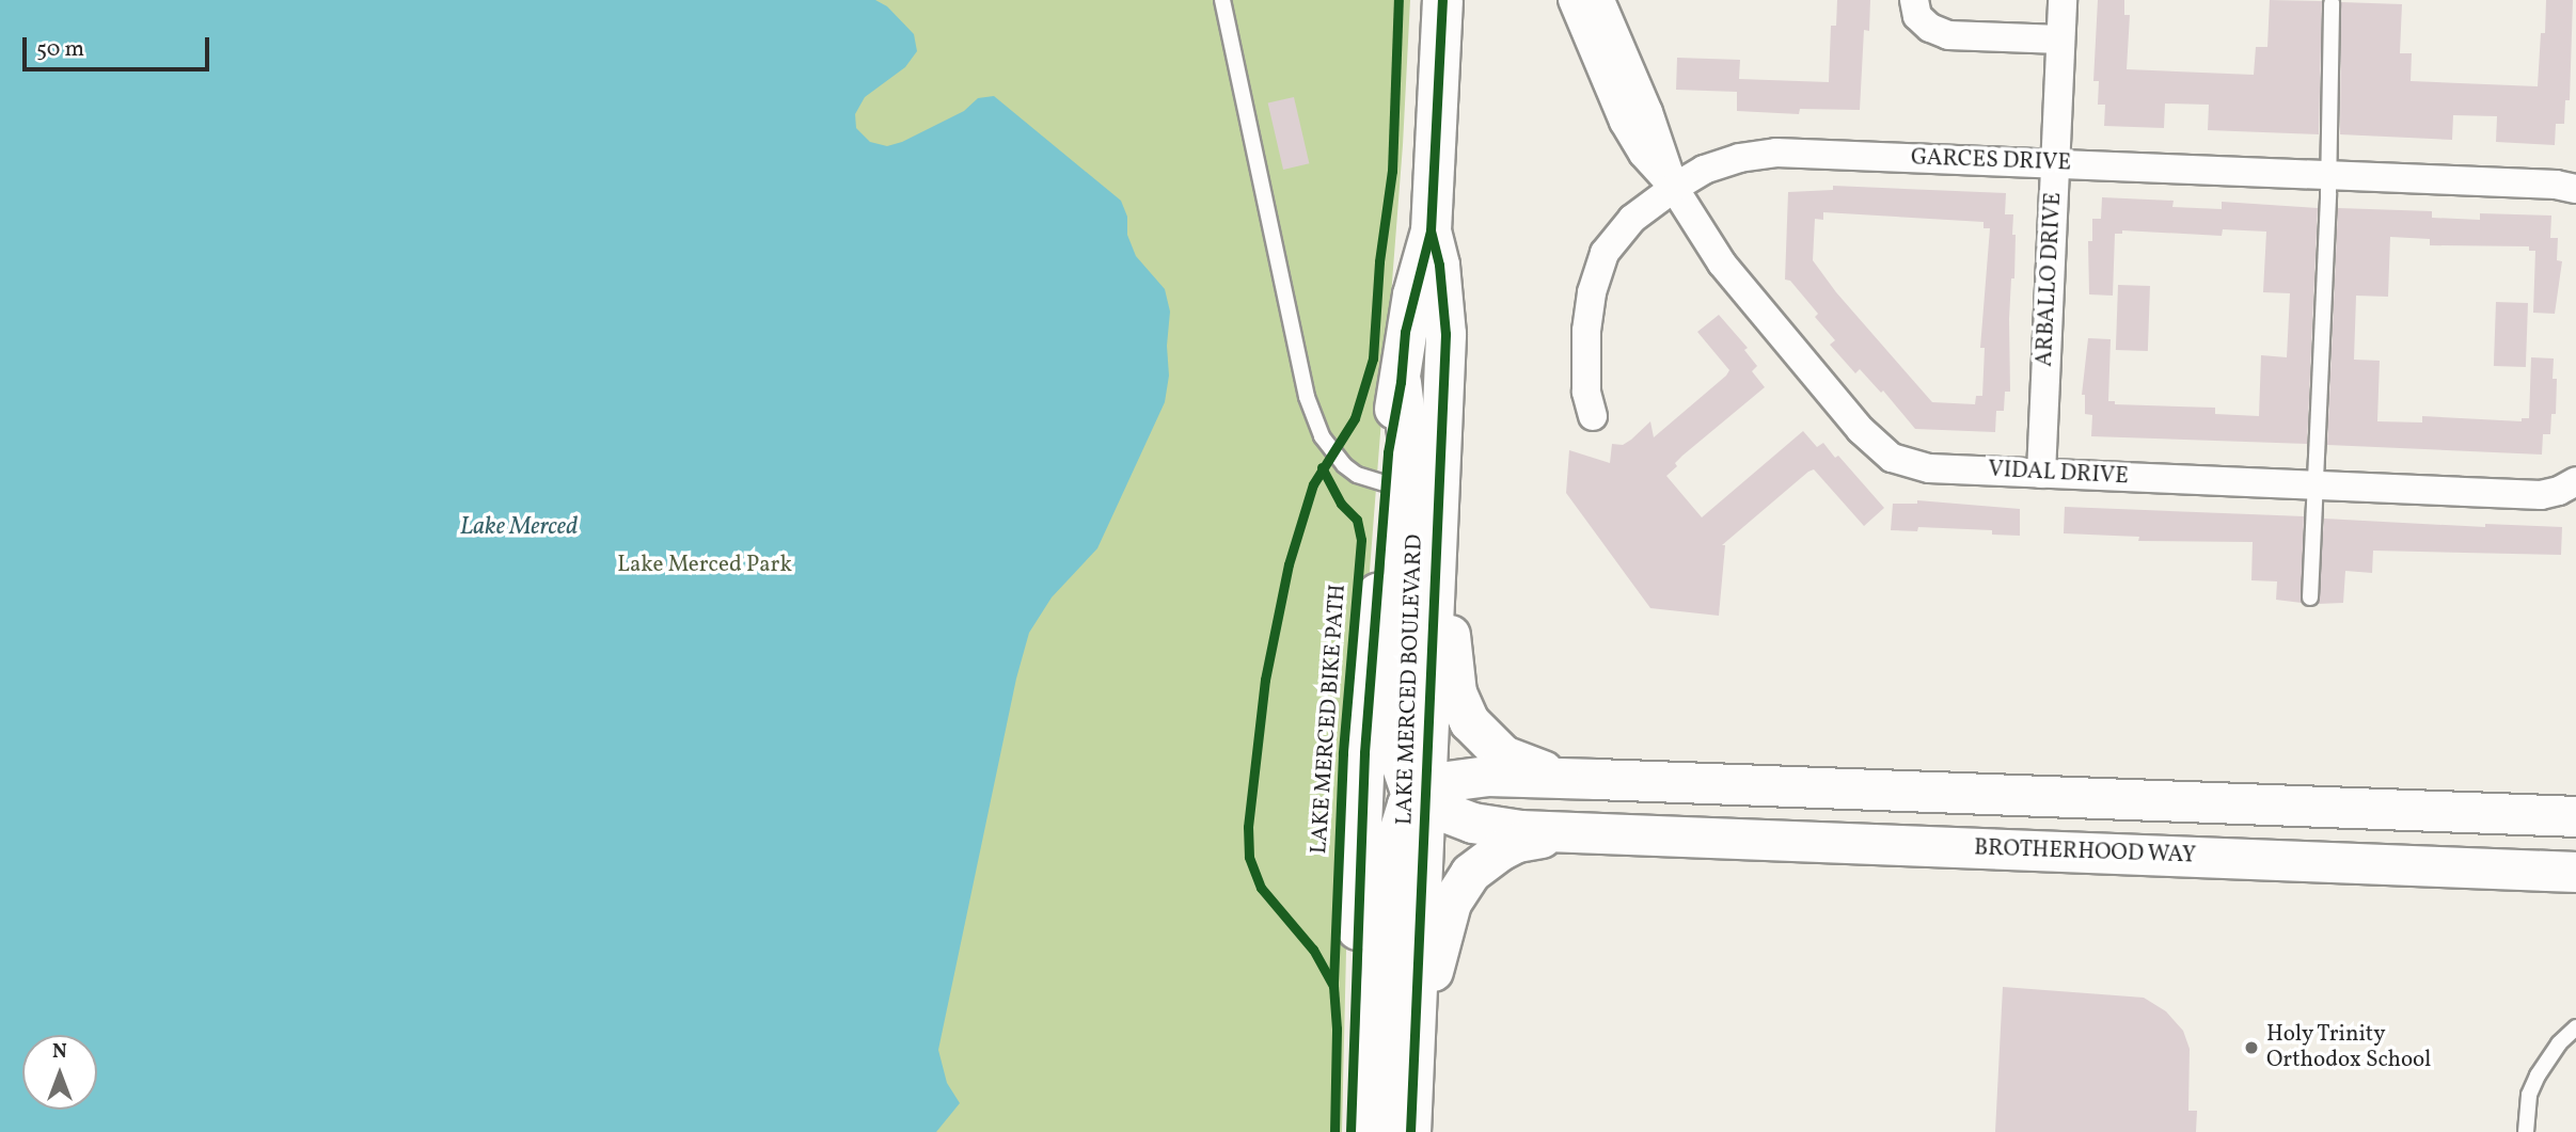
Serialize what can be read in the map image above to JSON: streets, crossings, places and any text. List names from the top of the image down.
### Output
{
  "streets": {
    "main road": ["LAKE MERCED BOULEVARD", "BROTHERHOOD WAY"],
    "street": ["GARCES DRIVE", "ARBALLO DRIVE", "VIDAL DRIVE"],
    "cycle path": ["LAKE MERCED BIKE PATH"]
  },
  "crossings": [
    ["GARCES DRIVE", "ARBALLO DRIVE"],
    ["GARCES DRIVE", "VIDAL DRIVE"],
    ["ARBALLO DRIVE", "VIDAL DRIVE"]
  ],
  "water": ["Lake Merced"],
  "parks": ["Lake Merced Park"],
  "places": ["Holy Trinity Orthodox School"],
  "scale_bar": "50 m",
  "north": "top"
}
